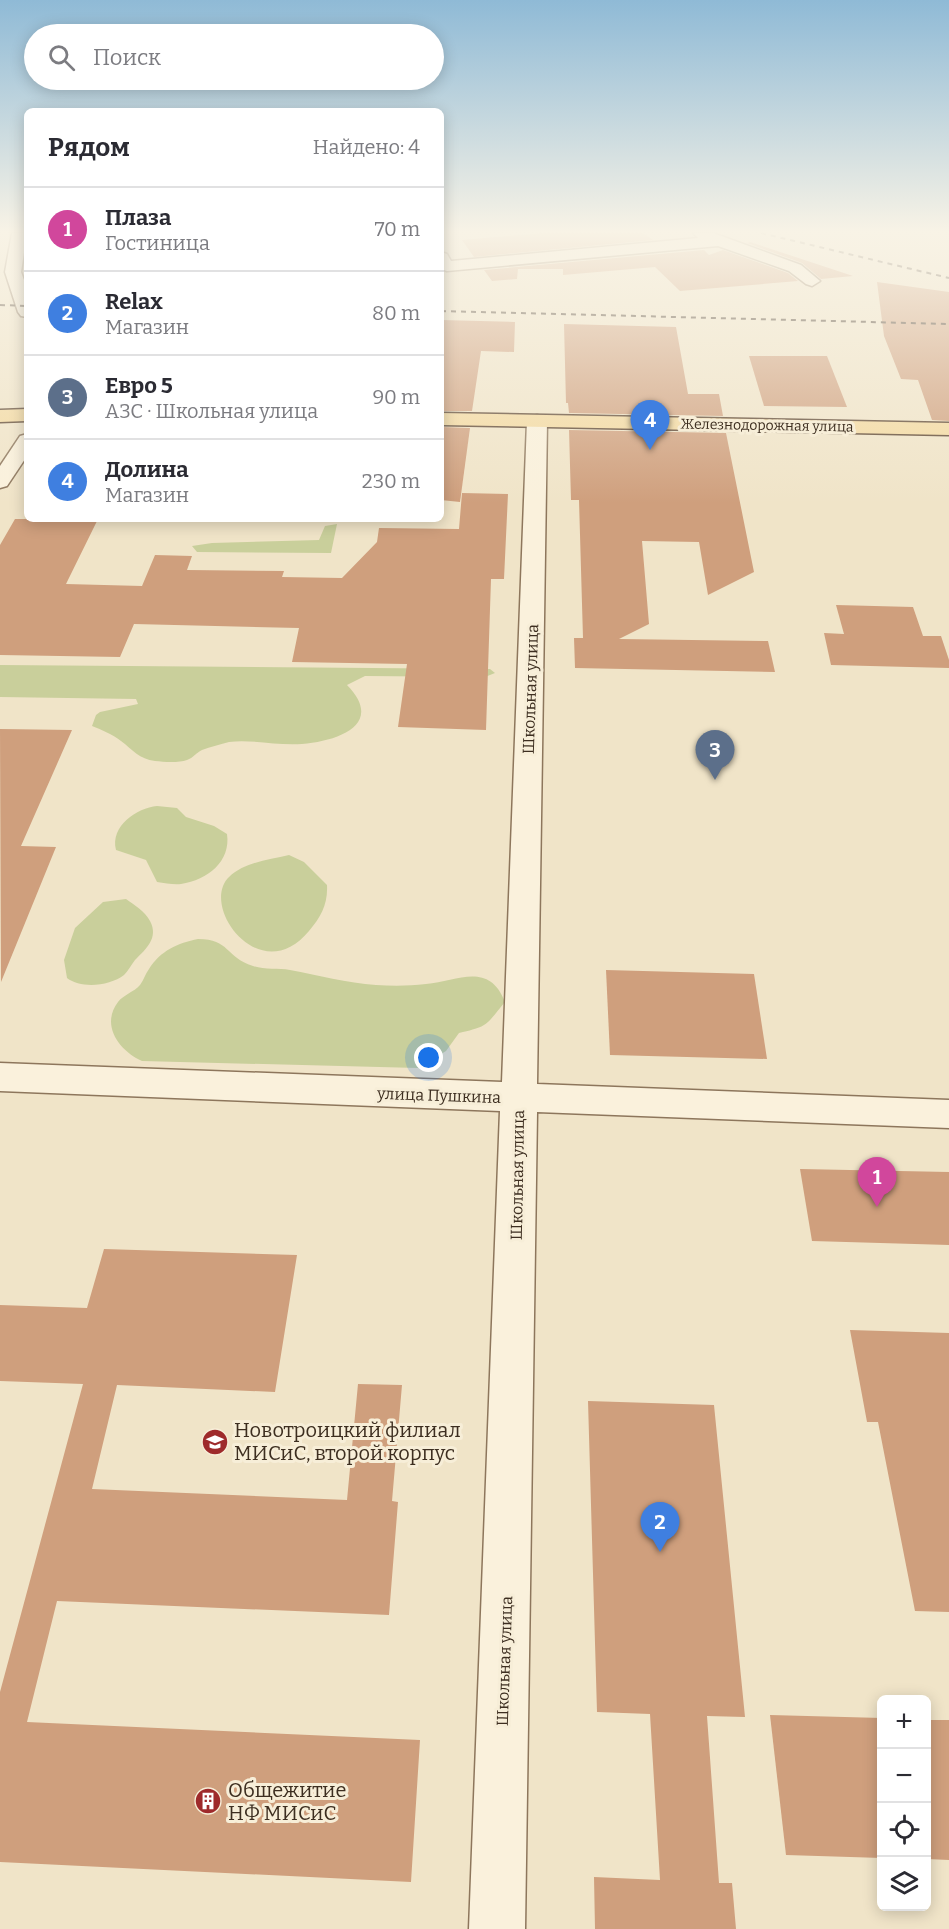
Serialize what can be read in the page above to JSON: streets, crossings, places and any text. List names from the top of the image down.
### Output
{
  "streets": {
    "main road": ["Железнодорожная улица"],
    "street": ["Школьная улица", "улица Пушкина"]
  },
  "crossings": [
    ["Железнодорожная улица", "Школьная улица"],
    ["Школьная улица", "улица Пушкина"]
  ],
  "places": {
    "school or university": ["Новотроицкий филиал МИСиС, второй корпус"],
    "building": ["Общежитие НФ МИСиС"]
  },
  "page": {
    "search": "Поиск",
    "heading": ["Рядом", "Найдено: 4"],
    "list": [
      {
        "mark": "1",
        "name": "Плаза",
        "note": "Гостиница",
        "value": "70 m"
      },
      {
        "mark": "2",
        "name": "Relax",
        "note": "Магазин",
        "value": "80 m"
      },
      {
        "mark": "3",
        "name": "Евро 5",
        "note": "АЗС · Школьная улица",
        "value": "90 m"
      },
      {
        "mark": "4",
        "name": "Долина",
        "note": "Магазин",
        "value": "230 m"
      }
    ],
    "pins": [
      "4",
      "3",
      "1",
      "2"
    ],
    "map_buttons": ["+", "−"]
  }
}
